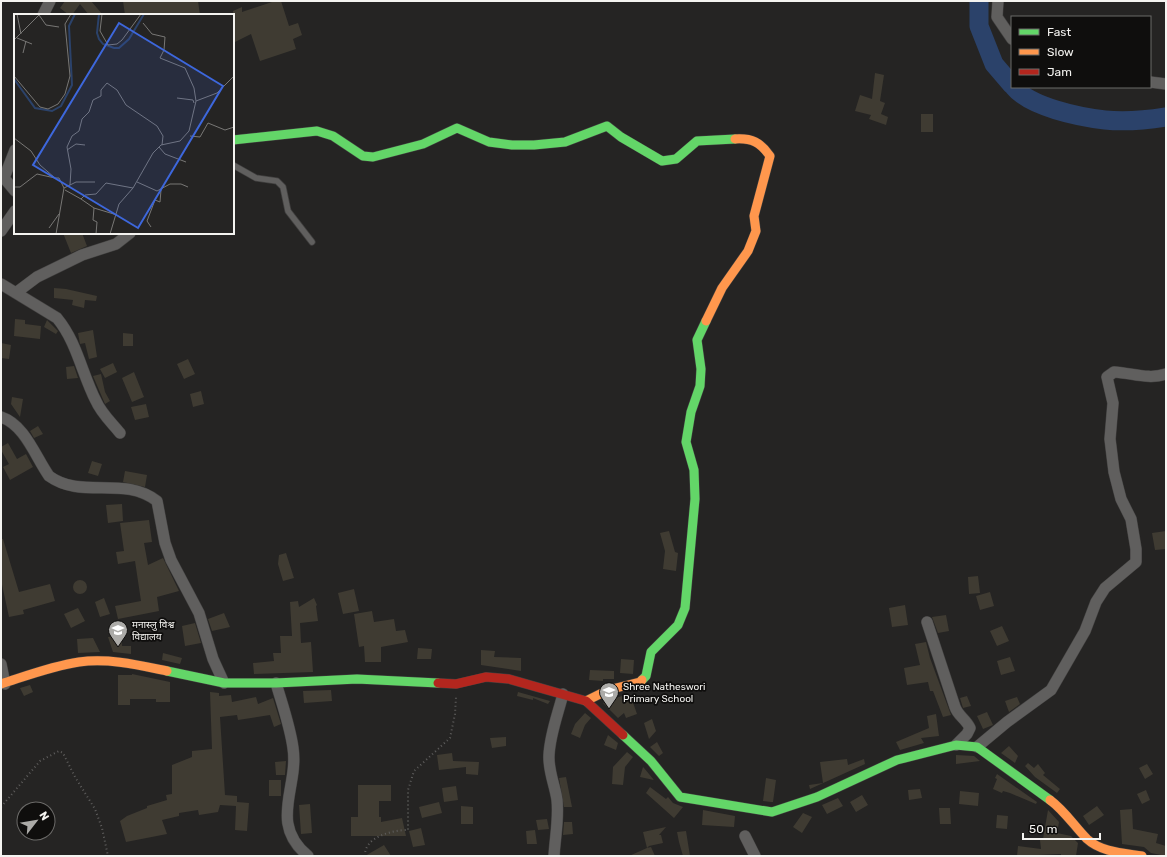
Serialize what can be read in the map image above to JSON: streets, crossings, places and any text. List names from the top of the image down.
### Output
{
  "places": {
    "school or university": ["मनास्लु विश्व विद्यालय", "Shree Natheswori Primary School"]
  },
  "legend": ["Fast", "Slow", "Jam"],
  "scale_bar": "50 m",
  "north": "top right"
}
